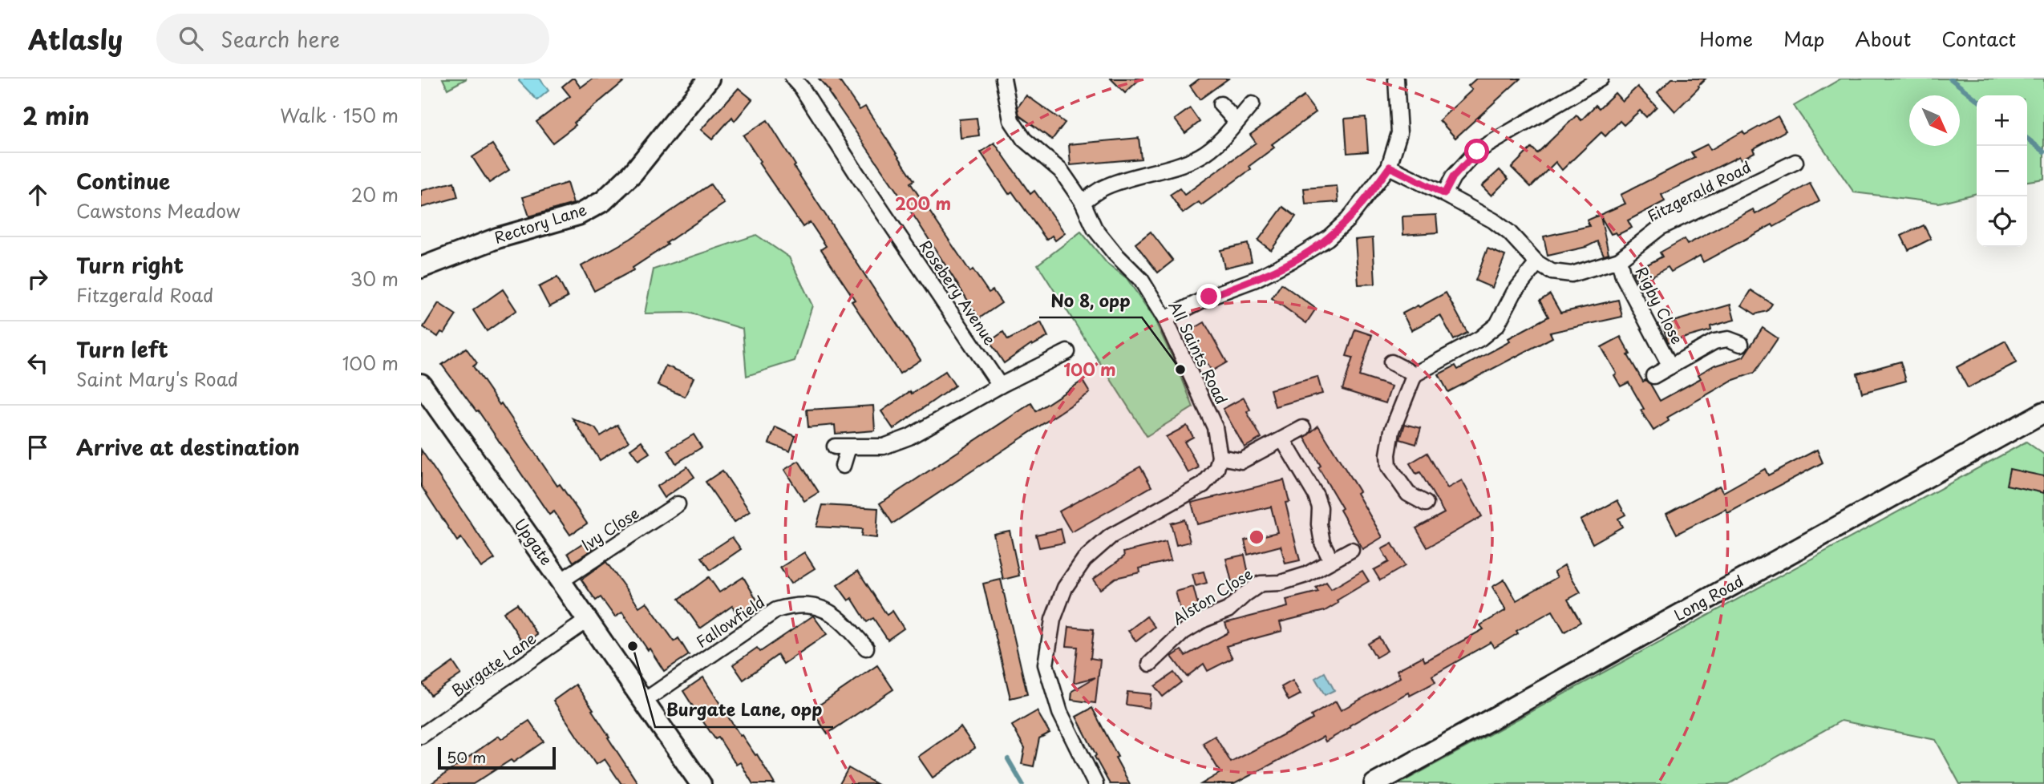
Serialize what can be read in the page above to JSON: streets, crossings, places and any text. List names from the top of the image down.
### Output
{
  "streets": {
    "street": [
      "Fitzgerald Road",
      "Rectory Lane",
      "Rosebery Avenue",
      "Rigby Close",
      "All Saints Road",
      "Ivy Close",
      "Upgate",
      "Alston Close",
      "Long Road",
      "Fallowfield",
      "Burgate Lane"
    ]
  },
  "crossings": [
    ["Fitzgerald Road", "Rigby Close"],
    ["Ivy Close", "Upgate"],
    ["Upgate", "Fallowfield"],
    ["Upgate", "Burgate Lane"]
  ],
  "places": ["No 8, opp", "Burgate Lane, opp"],
  "scale_bar": "50 m",
  "north": "bottom right",
  "page": {
    "header": "Atlasly",
    "search": "Search here",
    "nav": [
      "Home",
      "Map",
      "About",
      "Contact"
    ],
    "heading": ["2 min", "Walk · 150 m"],
    "map_buttons": ["+", "−"],
    "list": [
      ["Continue", "Cawstons Meadow", "20 m"],
      ["Turn right", "Fitzgerald Road", "30 m"],
      ["Turn left", "Saint Mary's Road", "100 m"],
      "Arrive at destination"
    ],
    "scale": "50 m"
  },
  "rings": ["200 m", "100 m"]
}
